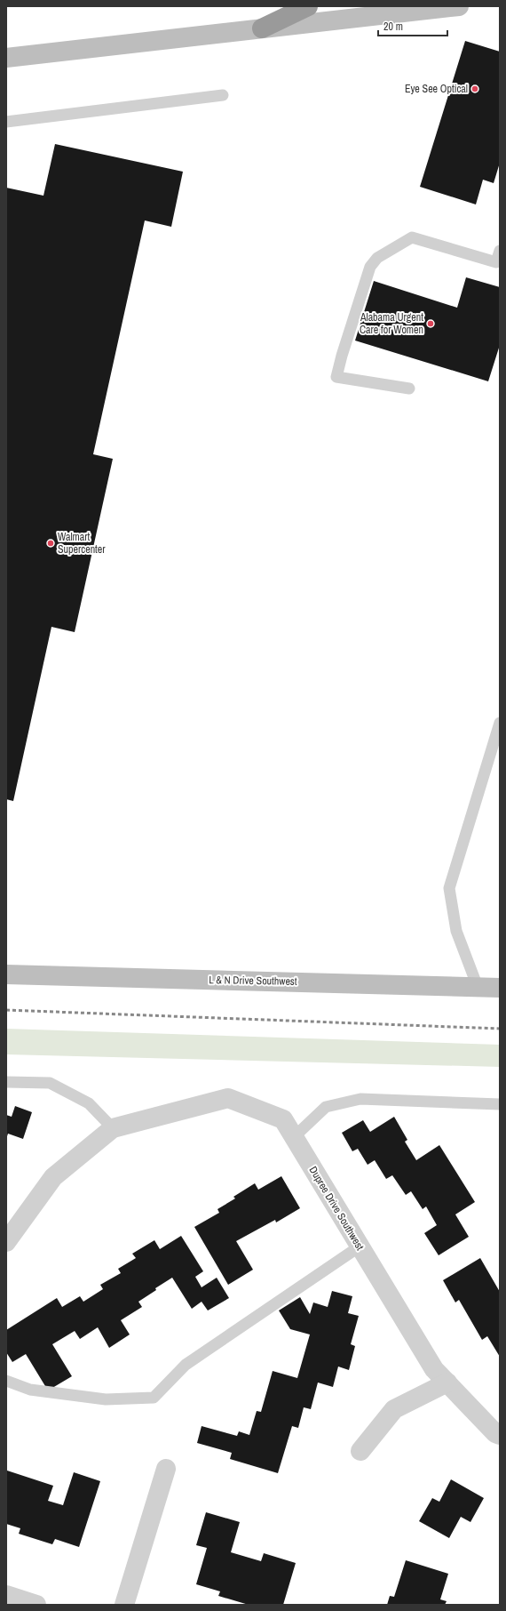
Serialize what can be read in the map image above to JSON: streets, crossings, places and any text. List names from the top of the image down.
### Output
{
  "streets": {
    "street": ["L & N Drive Southwest", "Dupree Drive Southwest"]
  },
  "places": ["Eye See Optical", "Alabama Urgent Care for Women", "Walmart Supercenter"],
  "scale_bar": "20 m"
}
